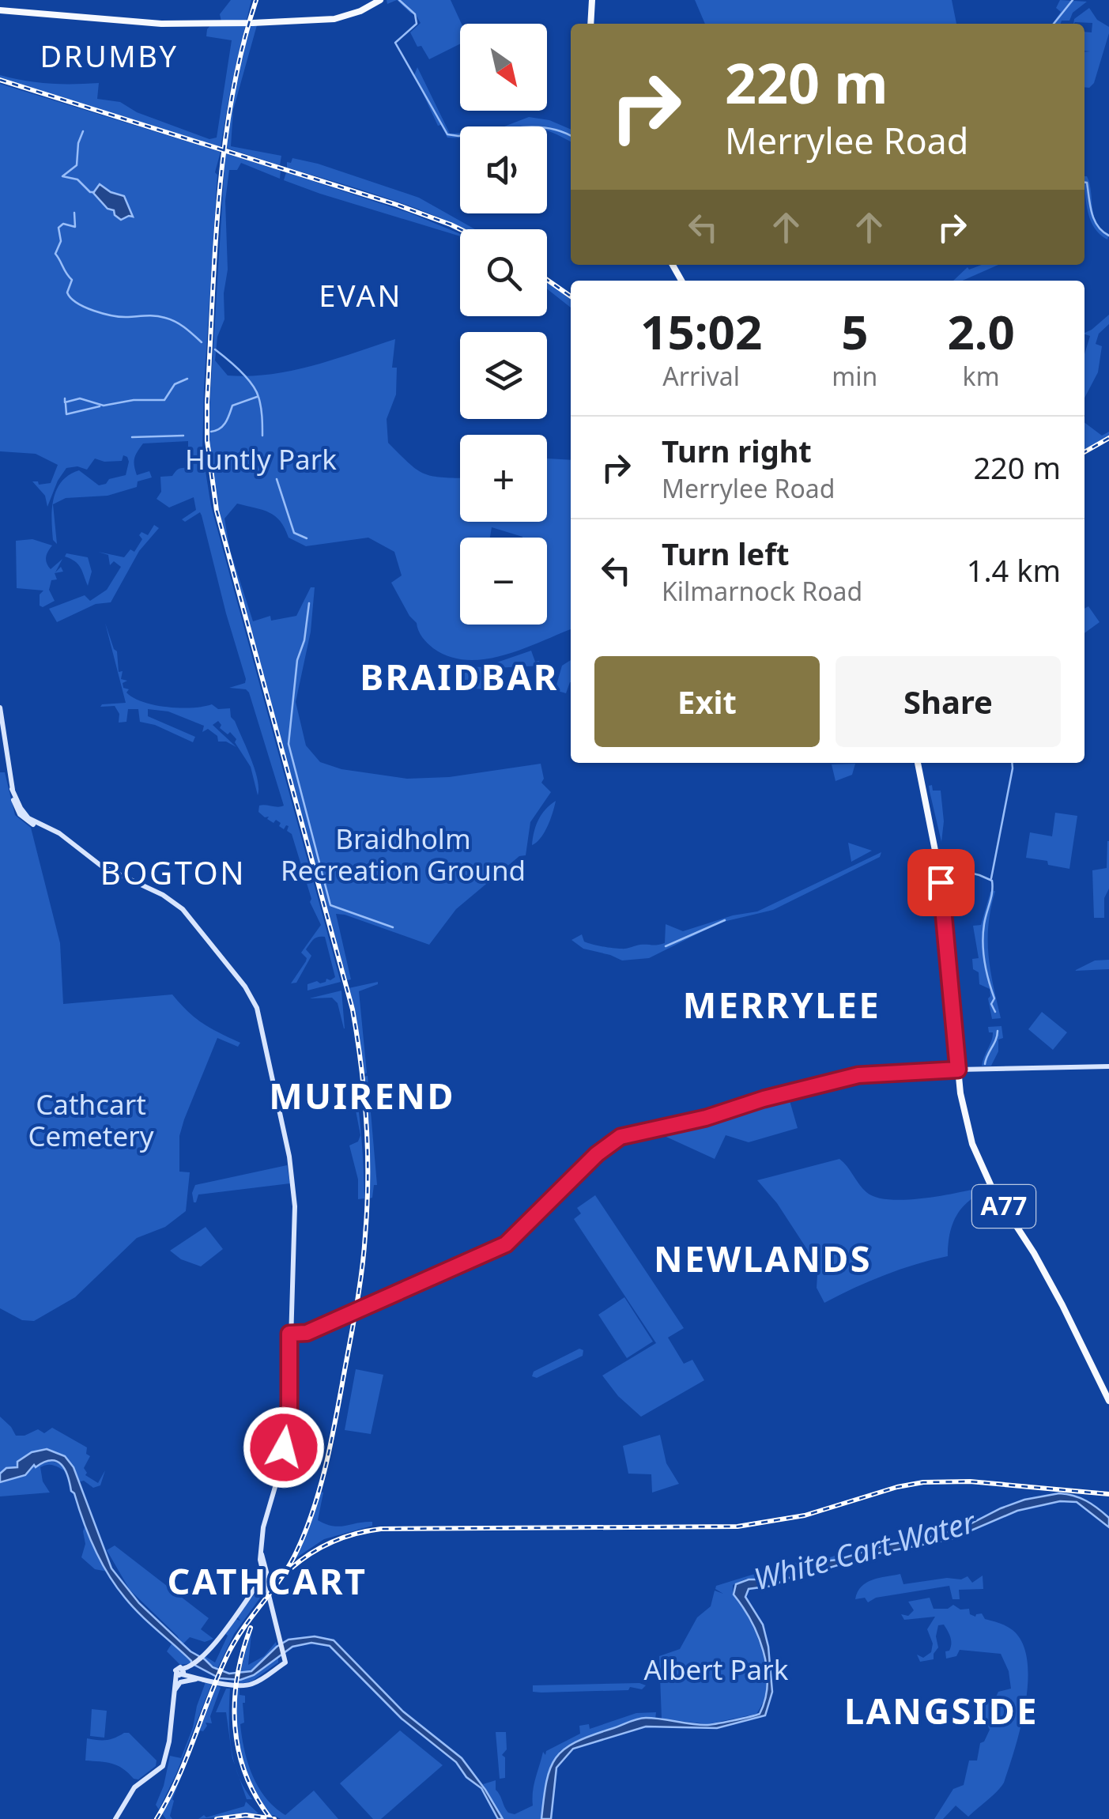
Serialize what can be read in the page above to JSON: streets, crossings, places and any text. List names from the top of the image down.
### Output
{
  "streets": {
    "main road": ["A77"]
  },
  "districts": [
    "DRUMBY",
    "EVAN",
    "BRAIDBAR",
    "BOGTON",
    "MERRYLEE",
    "MUIREND",
    "NEWLANDS",
    "CATHCART",
    "LANGSIDE"
  ],
  "water": ["White Cart Water"],
  "parks": [
    "Huntly Park",
    "Braidholm Recreation Ground",
    "Cathcart Cemetery",
    "Albert Park"
  ],
  "north": "bottom right",
  "page": {
    "map_buttons": ["+", "−"],
    "turn": ["220 m", "Merrylee Road"],
    "eta": [
      "15:02",
      "Arrival",
      "5",
      "min",
      "2.0",
      "km"
    ],
    "list": [
      {
        "name": "Turn right",
        "note": "Merrylee Road",
        "value": "220 m"
      },
      {
        "name": "Turn left",
        "note": "Kilmarnock Road",
        "value": "1.4 km"
      }
    ],
    "buttons": ["Exit", "Share"]
  }
}
